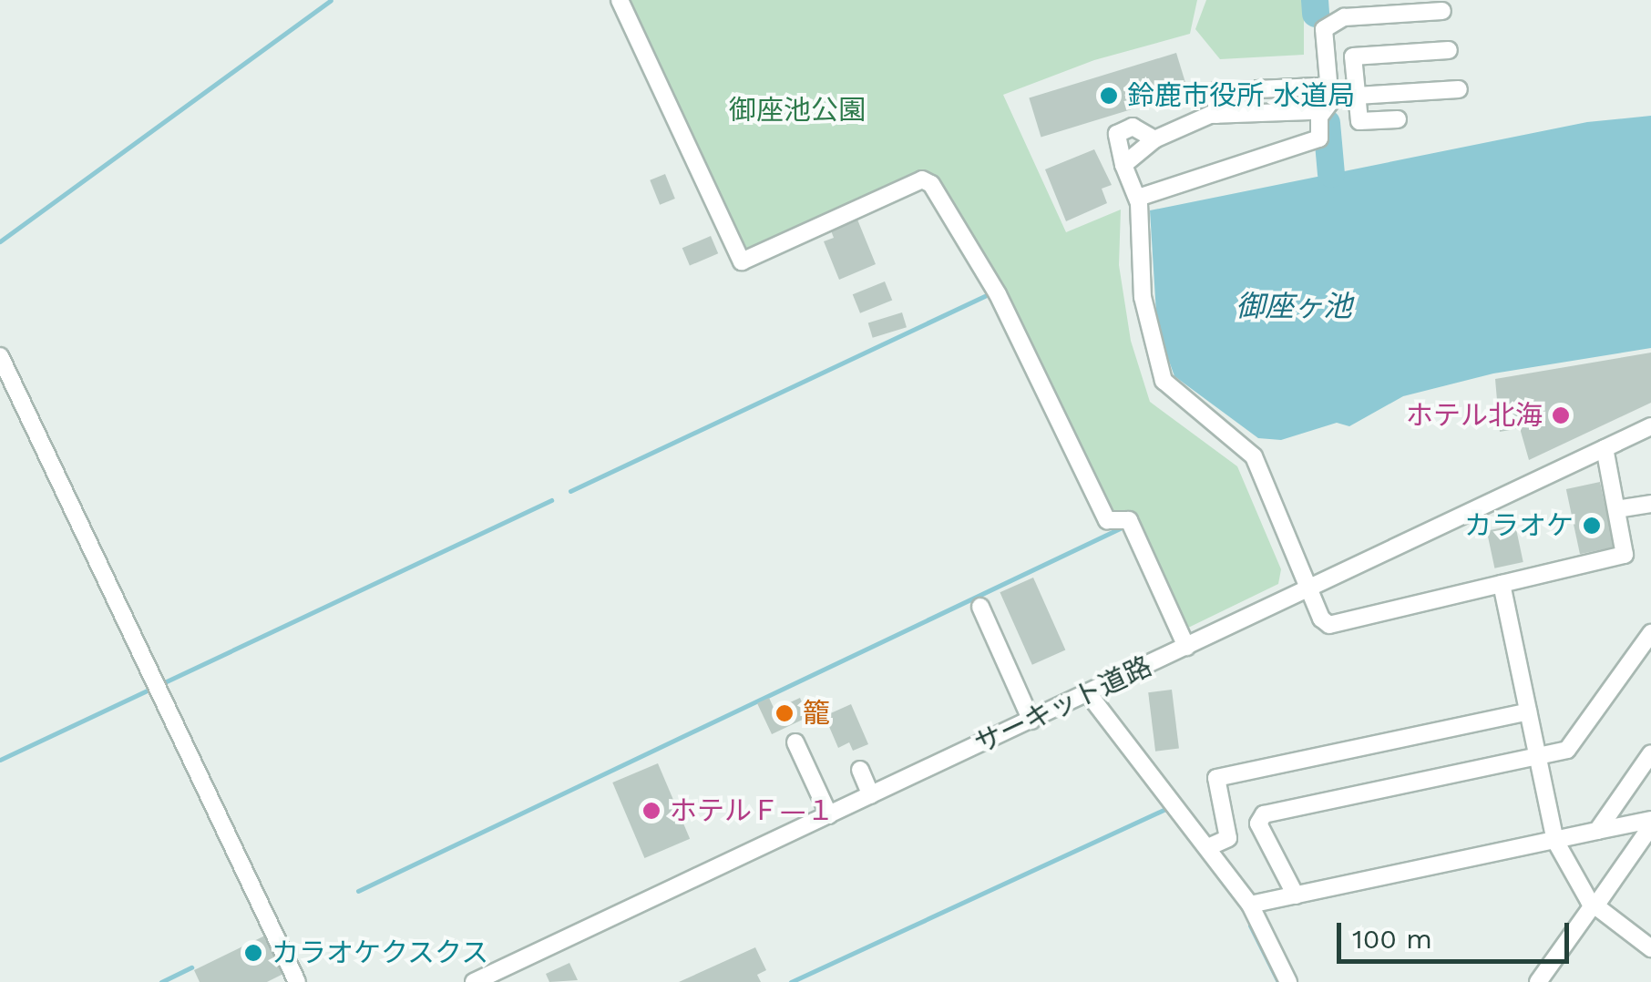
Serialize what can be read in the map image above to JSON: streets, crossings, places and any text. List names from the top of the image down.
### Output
{
  "streets": {
    "street": ["サーキット道路"]
  },
  "water": ["御座ヶ池"],
  "parks": ["御座池公園"],
  "places": [
    "鈴鹿市役所 水道局",
    "ホテル北海",
    "カラオケ",
    "籠",
    "ホテルＦ―１",
    "カラオケクスクス"
  ],
  "scale_bar": "100 m"
}
